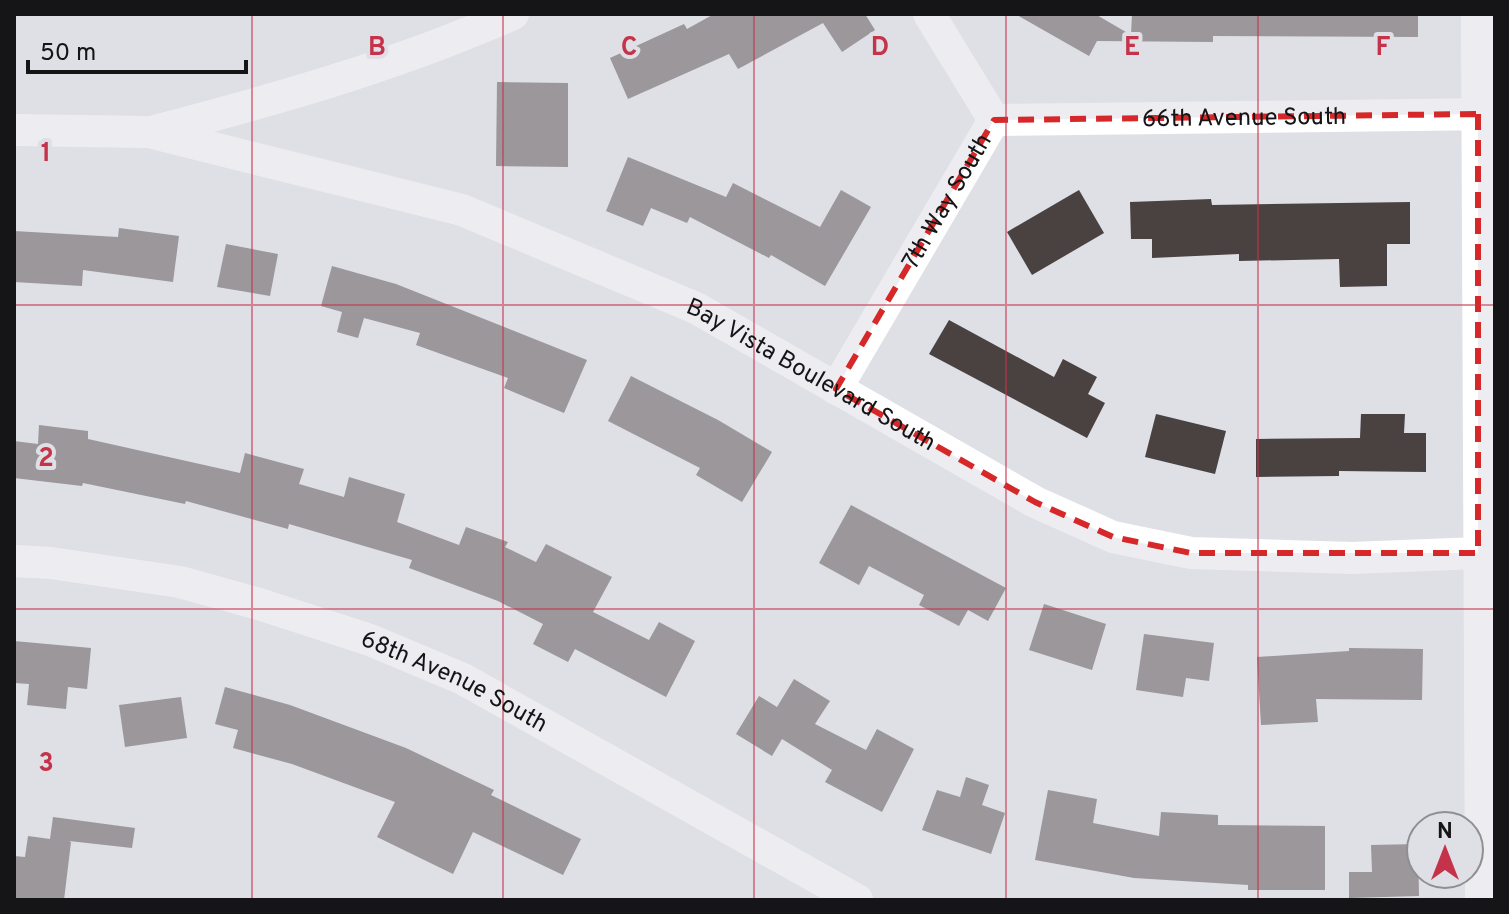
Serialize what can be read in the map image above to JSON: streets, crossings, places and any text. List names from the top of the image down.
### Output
{
  "streets": {
    "street": [
      "66th Avenue South",
      "7th Way South",
      "Bay Vista Boulevard South",
      "68th Avenue South"
    ]
  },
  "crossings": [
    ["66th Avenue South", "7th Way South"],
    ["7th Way South", "Bay Vista Boulevard South"]
  ],
  "scale_bar": "50 m",
  "north": "top",
  "grid": {
    "columns": [
      "B",
      "C",
      "D",
      "E",
      "F"
    ],
    "rows": ["1", "2", "3"]
  }
}
